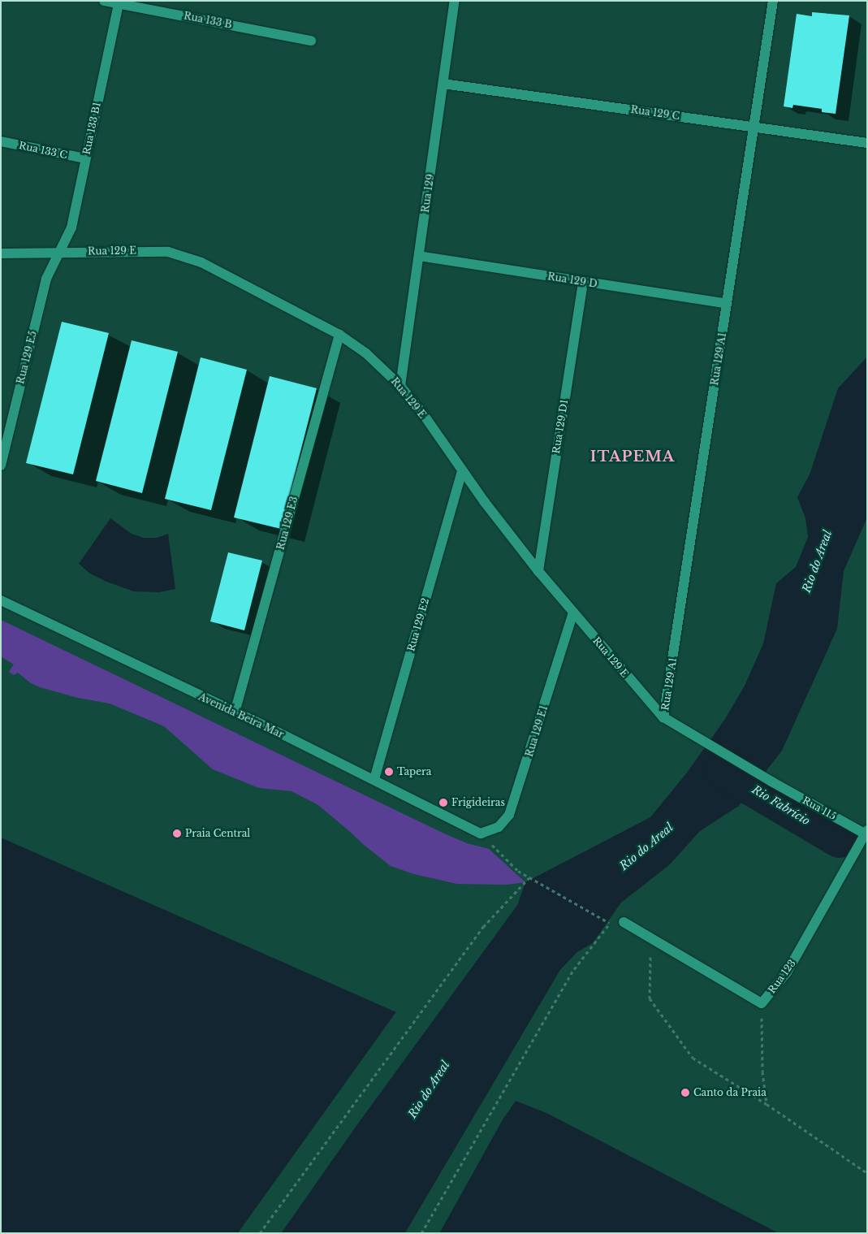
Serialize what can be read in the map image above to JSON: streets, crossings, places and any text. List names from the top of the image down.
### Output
{
  "streets": {
    "street": [
      "Rua 133 B",
      "Rua 129 C",
      "Rua 133 B1",
      "Rua 133 C",
      "Rua 129",
      "Rua 129 E",
      "Rua 129 D",
      "Rua 129 E5",
      "Rua 129 A1",
      "Rua 129 D1",
      "Rua 129 E3",
      "Rua 129 E2",
      "Avenida Beira Mar",
      "Rua 129 E1",
      "Rua 115",
      "Rua 123"
    ]
  },
  "crossings": [
    ["Rua 133 B", "Rua 133 B1"],
    ["Rua 129 C", "Rua 129"],
    ["Rua 129 C", "Rua 129 A1"],
    ["Rua 133 B1", "Rua 133 C"],
    ["Rua 133 B1", "Rua 129 E"],
    ["Rua 133 B1", "Rua 129 E5"],
    ["Rua 129", "Rua 129 E"],
    ["Rua 129", "Rua 129 D"],
    ["Rua 129 E", "Rua 129 E5"],
    ["Rua 129 E", "Rua 129 A1"],
    ["Rua 129 E", "Rua 129 D1"],
    ["Rua 129 E", "Rua 129 E3"],
    ["Rua 129 E", "Rua 129 E2"],
    ["Rua 129 E", "Rua 129 E1"],
    ["Rua 129 E", "Rua 115"],
    ["Rua 129 D", "Rua 129 A1"],
    ["Rua 129 D", "Rua 129 D1"],
    ["Rua 129 E3", "Avenida Beira Mar"],
    ["Rua 129 E2", "Avenida Beira Mar"],
    ["Avenida Beira Mar", "Rua 129 E1"],
    ["Rua 115", "Rua 123"]
  ],
  "districts": ["ITAPEMA"],
  "water": ["Rio do Areal", "Rio Fabrício"],
  "places": [
    "Tapera",
    "Frigideiras",
    "Praia Central",
    "Canto da Praia"
  ]
}
